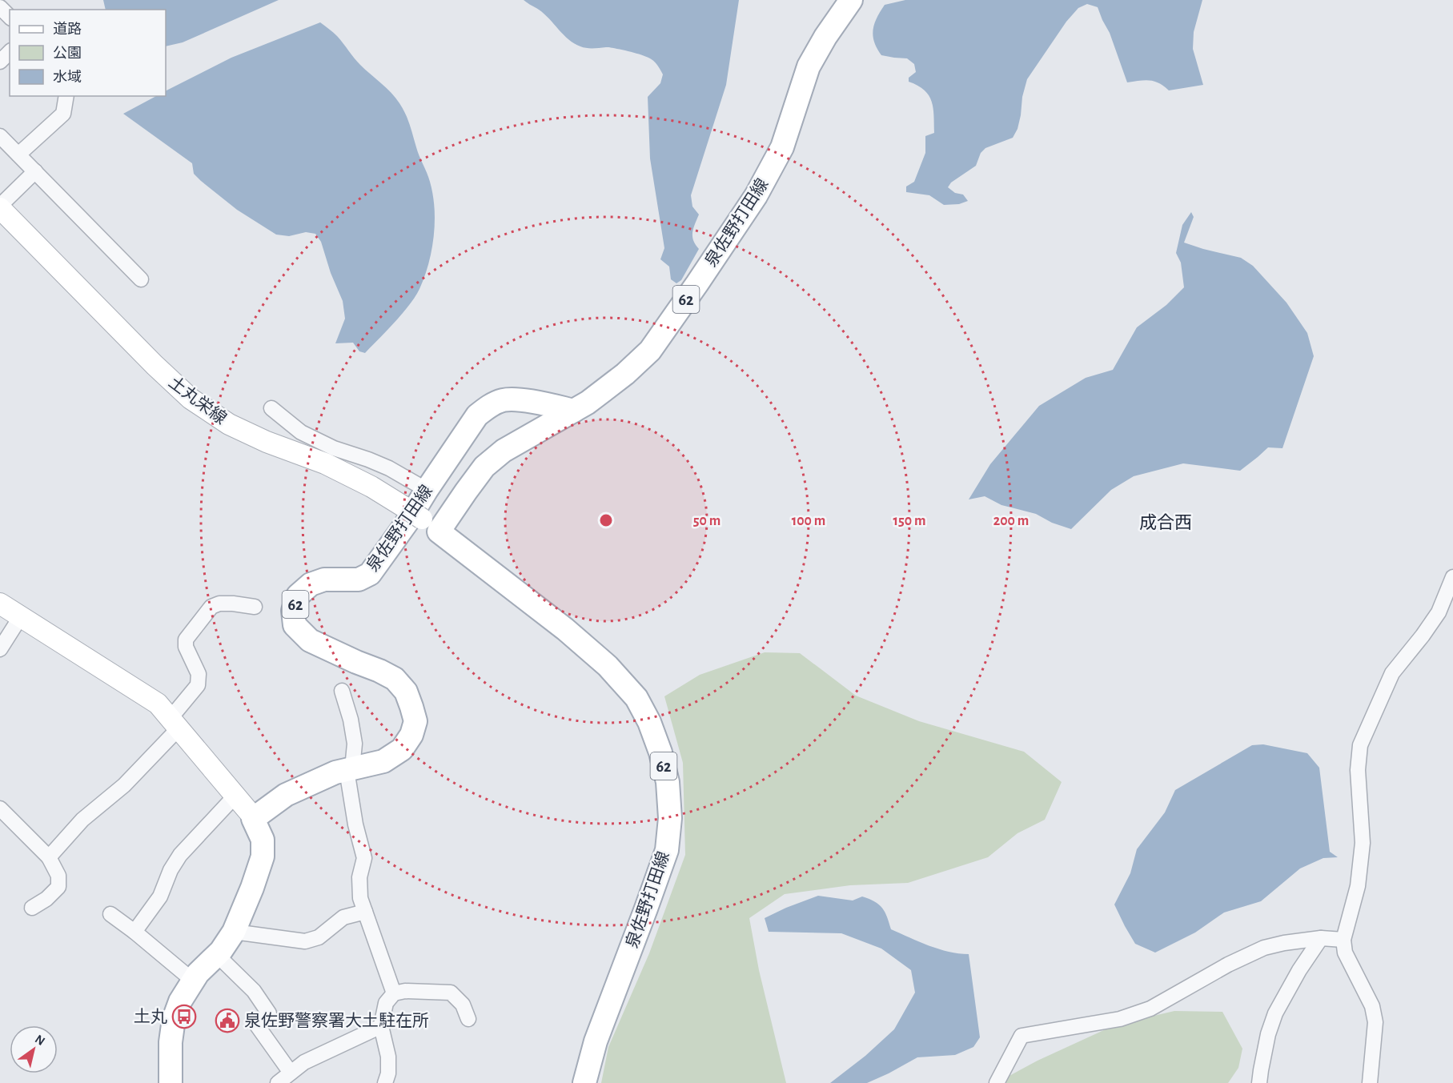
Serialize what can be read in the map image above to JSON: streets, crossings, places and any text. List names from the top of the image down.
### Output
{
  "streets": {
    "main road": ["泉佐野打田線", "62", "土丸栄線"]
  },
  "crossings": [
    ["泉佐野打田線", "土丸栄線"]
  ],
  "districts": ["成合西"],
  "places": {
    "bus stop": ["土丸"],
    "public building": ["泉佐野警察署大土駐在所"]
  },
  "legend": ["道路", "公園", "水域"],
  "north": "top right",
  "rings": [
    "50 m",
    "100 m",
    "150 m",
    "200 m"
  ]
}
